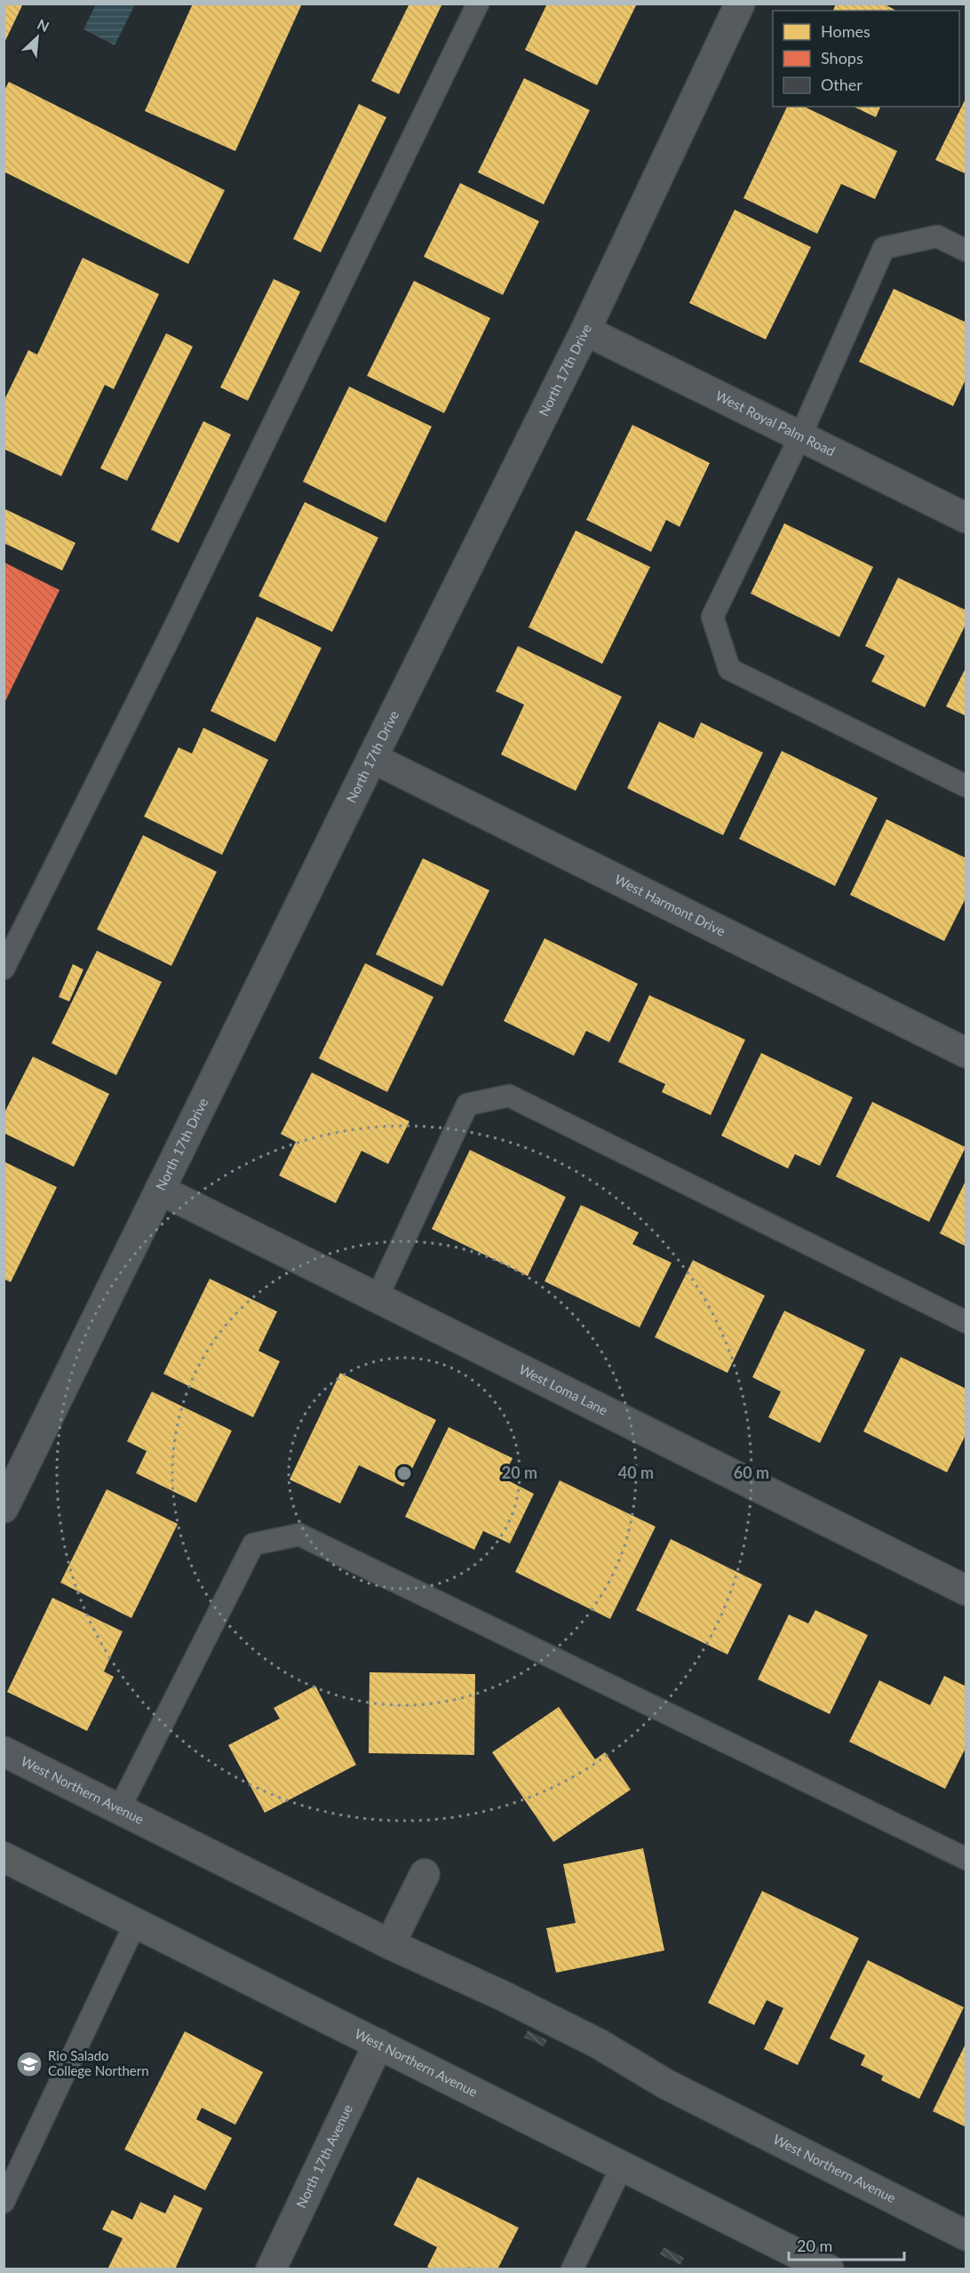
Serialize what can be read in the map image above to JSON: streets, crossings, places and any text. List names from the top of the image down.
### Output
{
  "streets": {
    "main road": ["West Northern Avenue"],
    "street": [
      "North 17th Drive",
      "West Royal Palm Road",
      "West Harmont Drive",
      "West Loma Lane",
      "North 17th Avenue"
    ]
  },
  "crossings": [
    ["North 17th Drive", "West Royal Palm Road"],
    ["North 17th Drive", "West Harmont Drive"],
    ["North 17th Drive", "West Loma Lane"],
    ["West Northern Avenue", "North 17th Avenue"]
  ],
  "places": {
    "school or university": ["Rio Salado College Northern"]
  },
  "legend": ["Homes", "Shops", "Other"],
  "scale_bar": "20 m",
  "north": "top right",
  "rings": ["20 m", "40 m", "60 m"]
}
